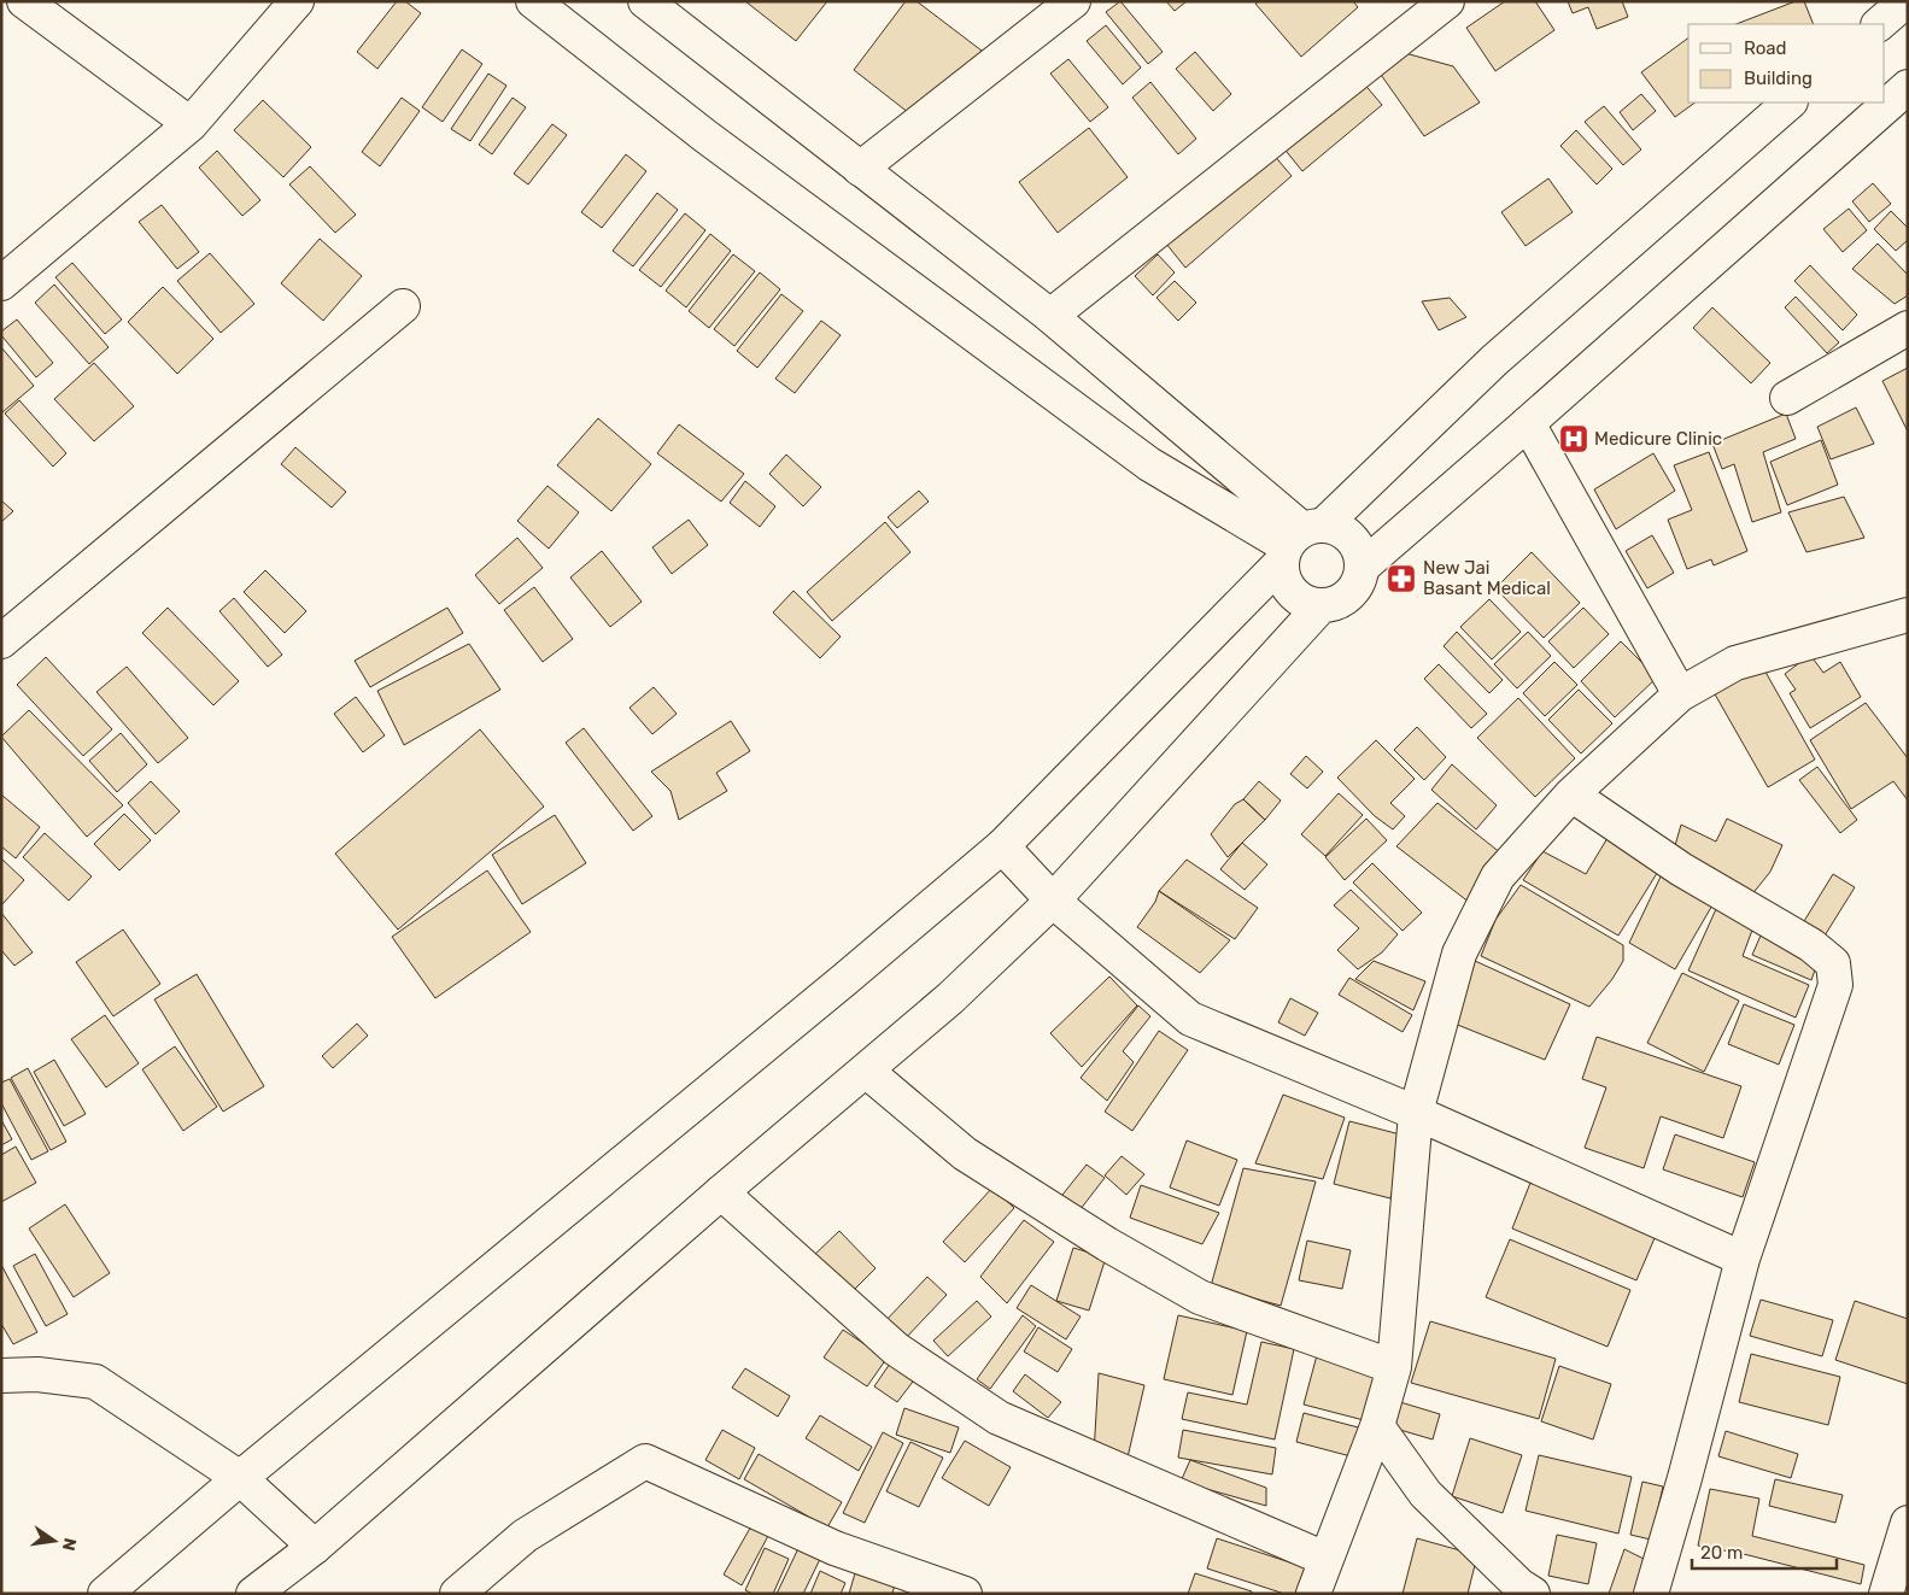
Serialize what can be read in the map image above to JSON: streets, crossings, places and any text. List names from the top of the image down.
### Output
{
  "places": {
    "hospital": ["Medicure Clinic"],
    "pharmacy": ["New Jai Basant Medical"]
  },
  "legend": ["Road", "Building"],
  "scale_bar": "20 m",
  "north": "right"
}
